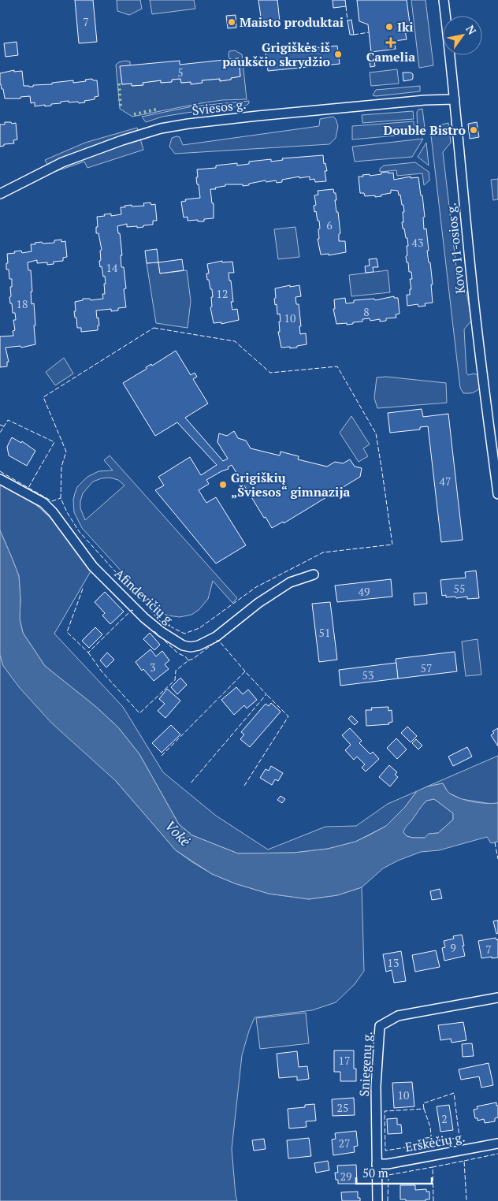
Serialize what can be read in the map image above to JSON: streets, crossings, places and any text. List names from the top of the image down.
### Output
{
  "streets": {
    "street": [
      "Šviesos g.",
      "Kovo 11-osios g.",
      "Afindevičių g.",
      "Sniegenų g.",
      "Erškėčių g."
    ]
  },
  "crossings": [
    ["Šviesos g.", "Kovo 11-osios g."],
    ["Sniegenų g.", "Erškėčių g."]
  ],
  "water": ["Vokė"],
  "places": {
    "other": [
      "Maisto produktai",
      "Iki",
      "Grigiškės iš paukščio skrydžio",
      "Double Bistro",
      "Grigiškių „Šviesos“ gimnazija"
    ],
    "health": ["Camelia"]
  },
  "house_numbers": [
    "7",
    "5",
    "6",
    "43",
    "14",
    "12",
    "18",
    "8",
    "10",
    "47",
    "55",
    "49",
    "51",
    "3",
    "57",
    "53",
    "9",
    "7",
    "13",
    "17",
    "10",
    "25",
    "2",
    "27",
    "29"
  ],
  "scale_bar": "50 m",
  "north": "top right"
}
